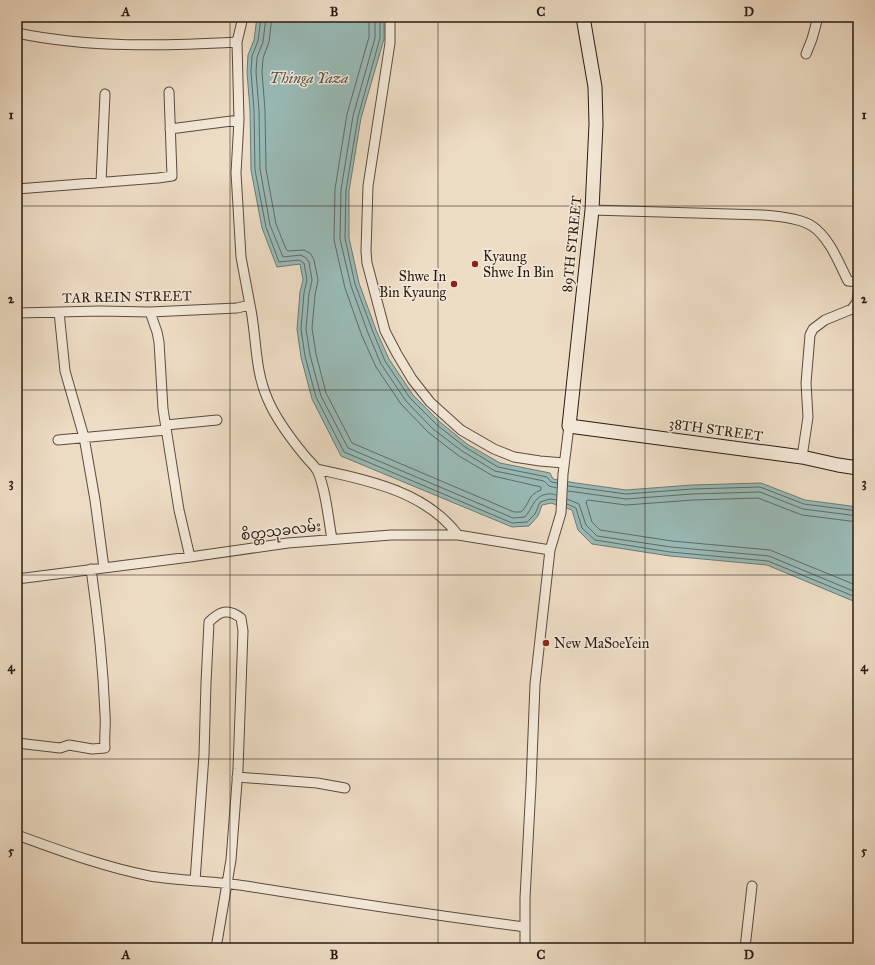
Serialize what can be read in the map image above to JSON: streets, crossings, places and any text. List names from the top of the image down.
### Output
{
  "streets": {
    "main road": ["89TH STREET", "38TH STREET"],
    "street": ["TAR REIN STREET", "စိတ္တသုခလမ်း"]
  },
  "crossings": [
    ["89TH STREET", "38TH STREET"],
    ["89TH STREET", "စိတ္တသုခလမ်း"]
  ],
  "water": ["Thinga Yaza"],
  "places": ["Kyaung Shwe In Bin", "Shwe In Bin Kyaung", "New MaSoeYein"],
  "grid": {
    "columns": [
      "A",
      "B",
      "C",
      "D"
    ],
    "rows": [
      "1",
      "2",
      "3",
      "4",
      "5"
    ]
  }
}
